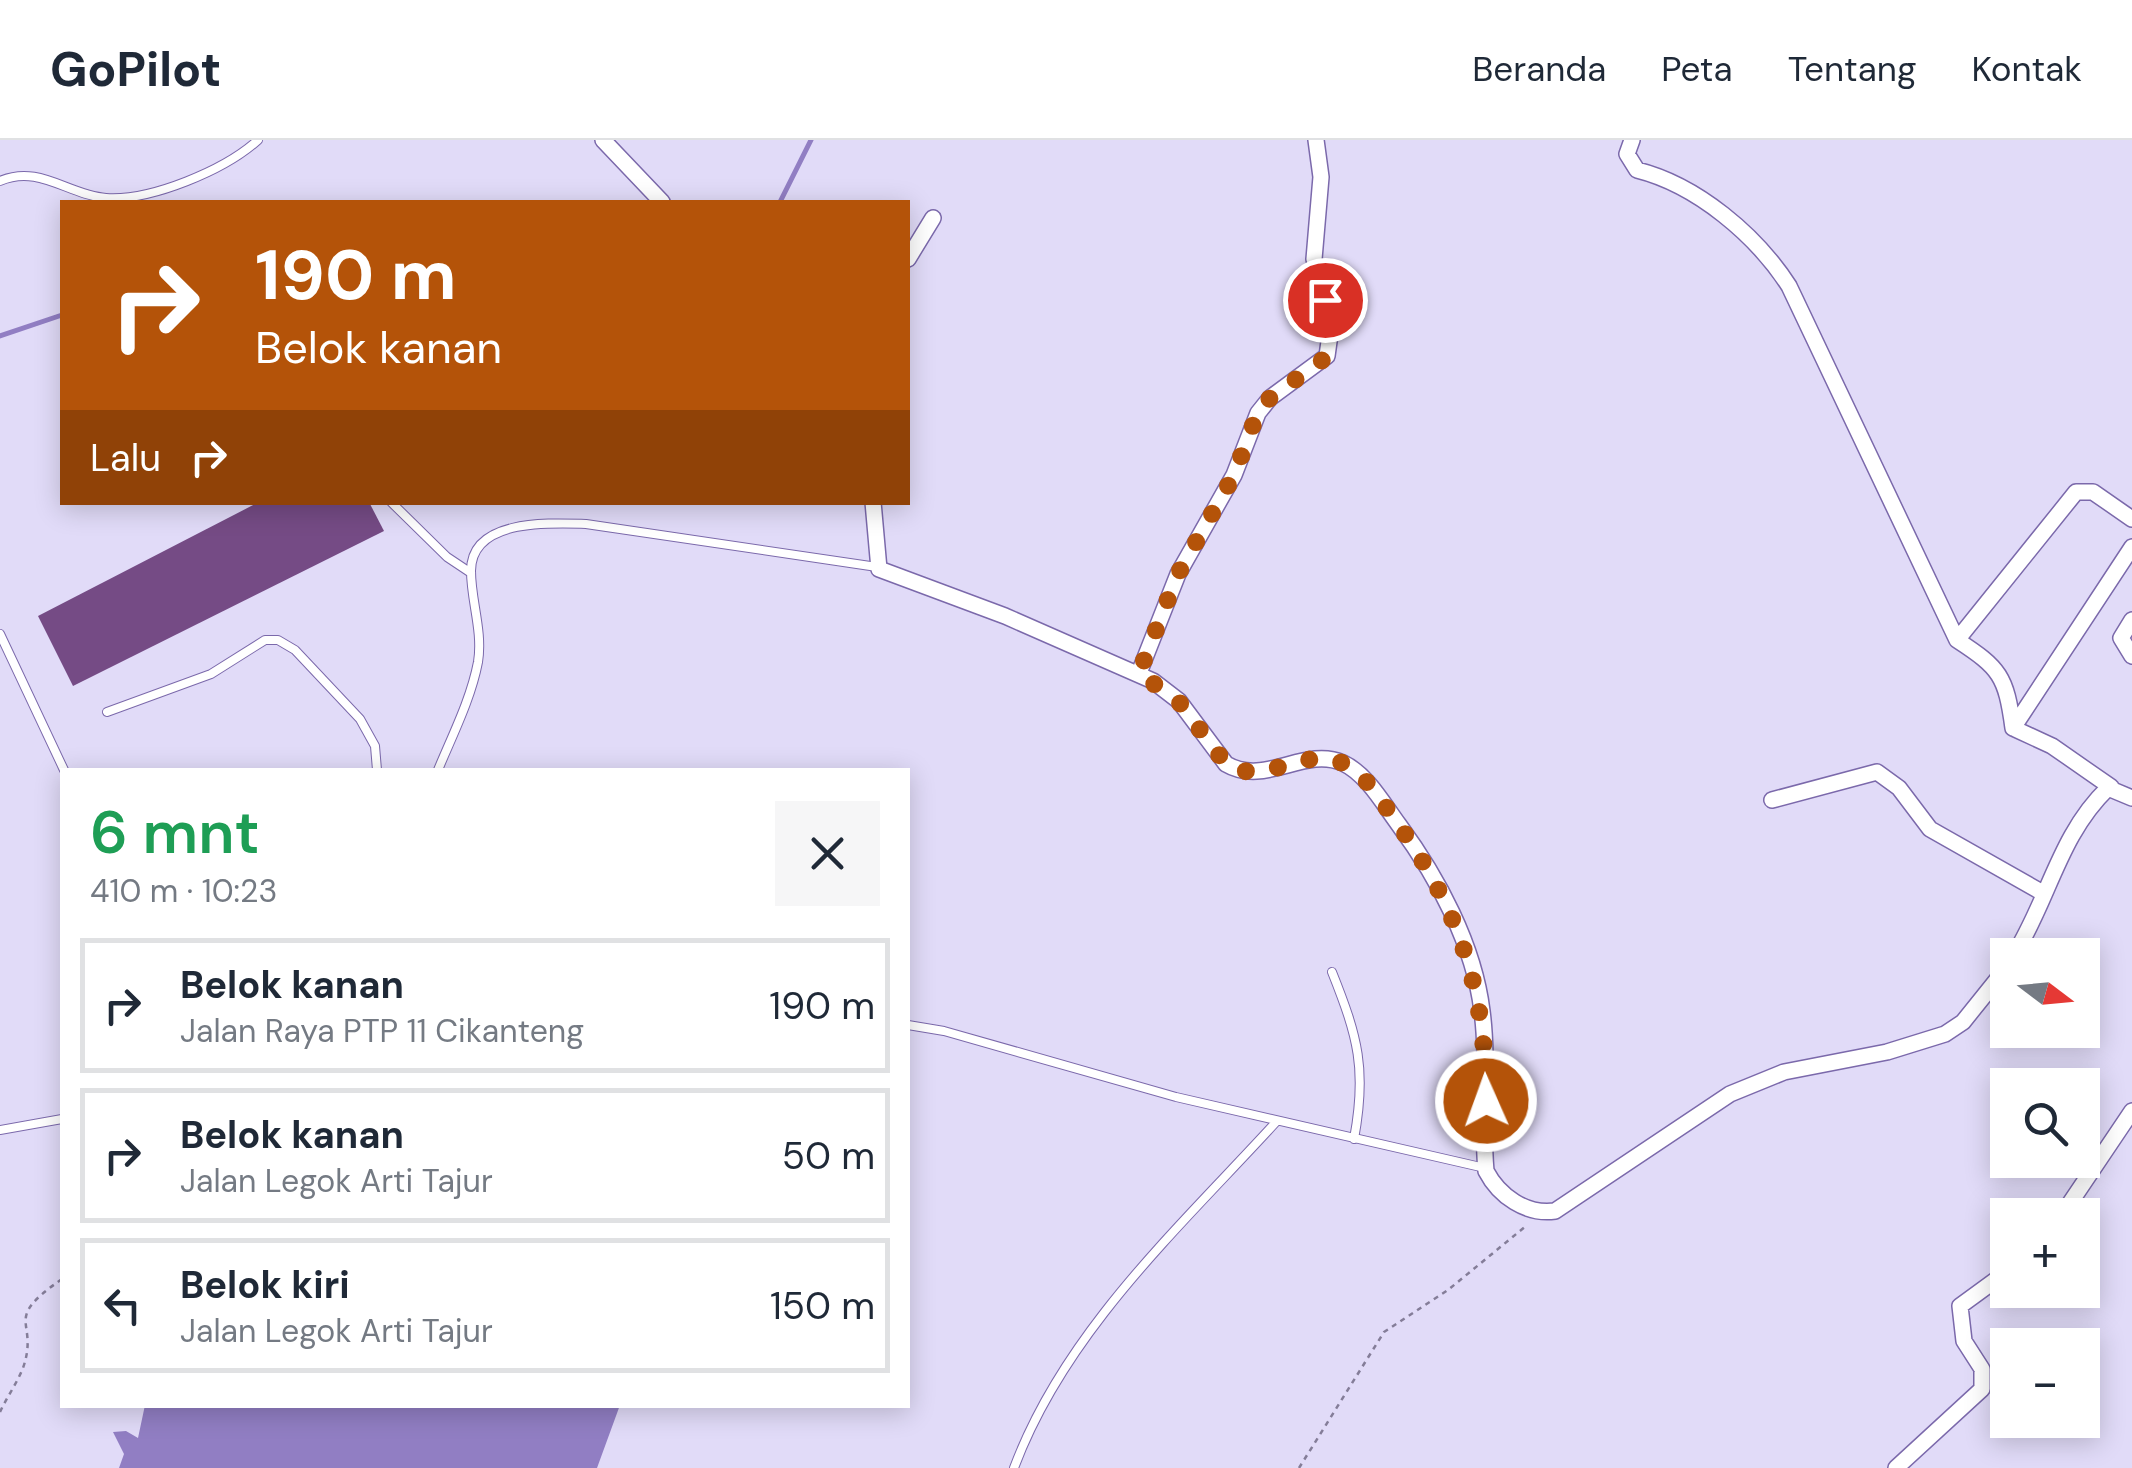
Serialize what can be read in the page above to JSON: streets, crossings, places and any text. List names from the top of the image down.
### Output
{
  "north": "right",
  "page": {
    "header": "GoPilot",
    "nav": [
      "Beranda",
      "Peta",
      "Tentang",
      "Kontak"
    ],
    "turn": ["190 m", "Belok kanan"],
    "then": "Lalu",
    "heading": ["6 mnt", "410 m · 10:23"],
    "map_buttons": ["+", "−"],
    "list": [
      {
        "name": "Belok kanan",
        "note": "Jalan Raya PTP 11 Cikanteng",
        "value": "190 m"
      },
      {
        "name": "Belok kanan",
        "note": "Jalan Legok Arti Tajur",
        "value": "50 m"
      },
      {
        "name": "Belok kiri",
        "note": "Jalan Legok Arti Tajur",
        "value": "150 m"
      }
    ]
  }
}
